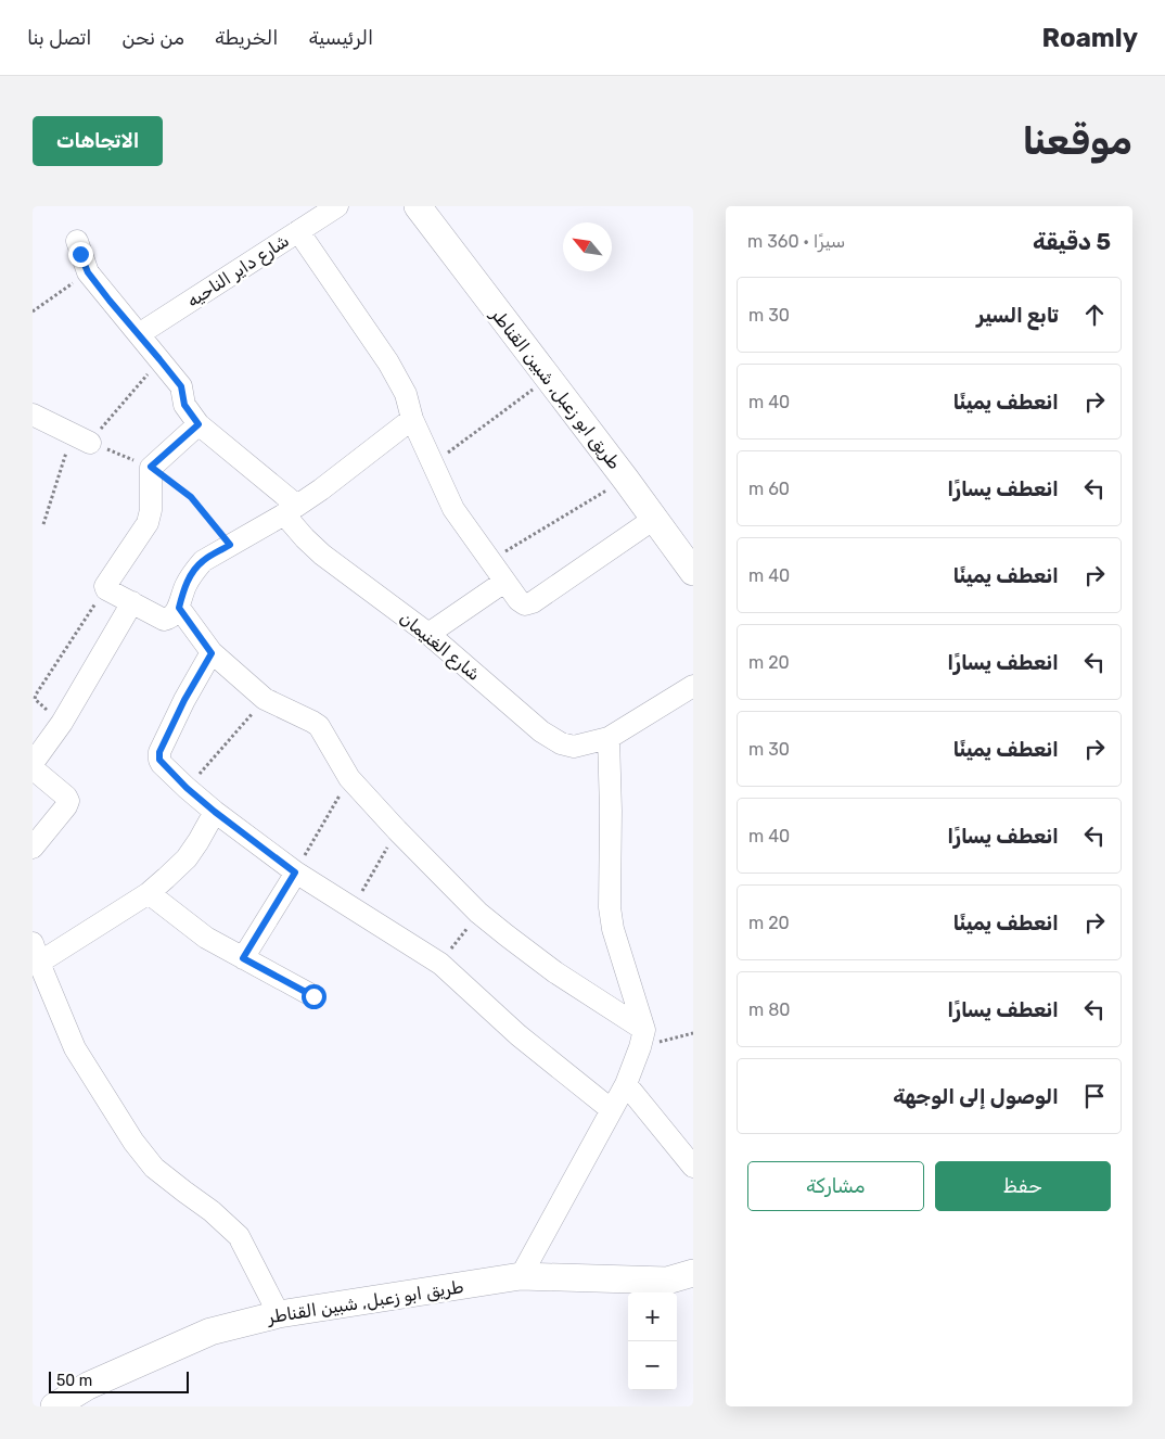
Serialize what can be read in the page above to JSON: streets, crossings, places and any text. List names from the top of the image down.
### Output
{
  "streets": {
    "street": ["شارع داير الناحيه", "طريق ابو زعبل, شبين القناطر", "شارع الغنيمان"]
  },
  "crossings": [
    ["شارع داير الناحيه", "شارع الغنيمان"]
  ],
  "scale_bar": "50 m",
  "north": "top left",
  "page": {
    "header": "Roamly",
    "nav": [
      "الرئيسية",
      "الخريطة",
      "من نحن",
      "اتصل بنا"
    ],
    "buttons": [
      "الاتجاهات",
      ["حفظ", "مشاركة"]
    ],
    "title": "موقعنا",
    "heading": ["5 دقيقة", "سيرًا · 360 m"],
    "list": [
      ["تابع السير", "30 m"],
      ["انعطف يمينًا", "40 m"],
      ["انعطف يسارًا", "60 m"],
      ["انعطف يمينًا", "40 m"],
      ["انعطف يسارًا", "20 m"],
      ["انعطف يمينًا", "30 m"],
      ["انعطف يسارًا", "40 m"],
      ["انعطف يمينًا", "20 m"],
      ["انعطف يسارًا", "80 m"],
      "الوصول إلى الوجهة"
    ],
    "map_buttons": ["+", "−"],
    "scale": "50 m"
  }
}
